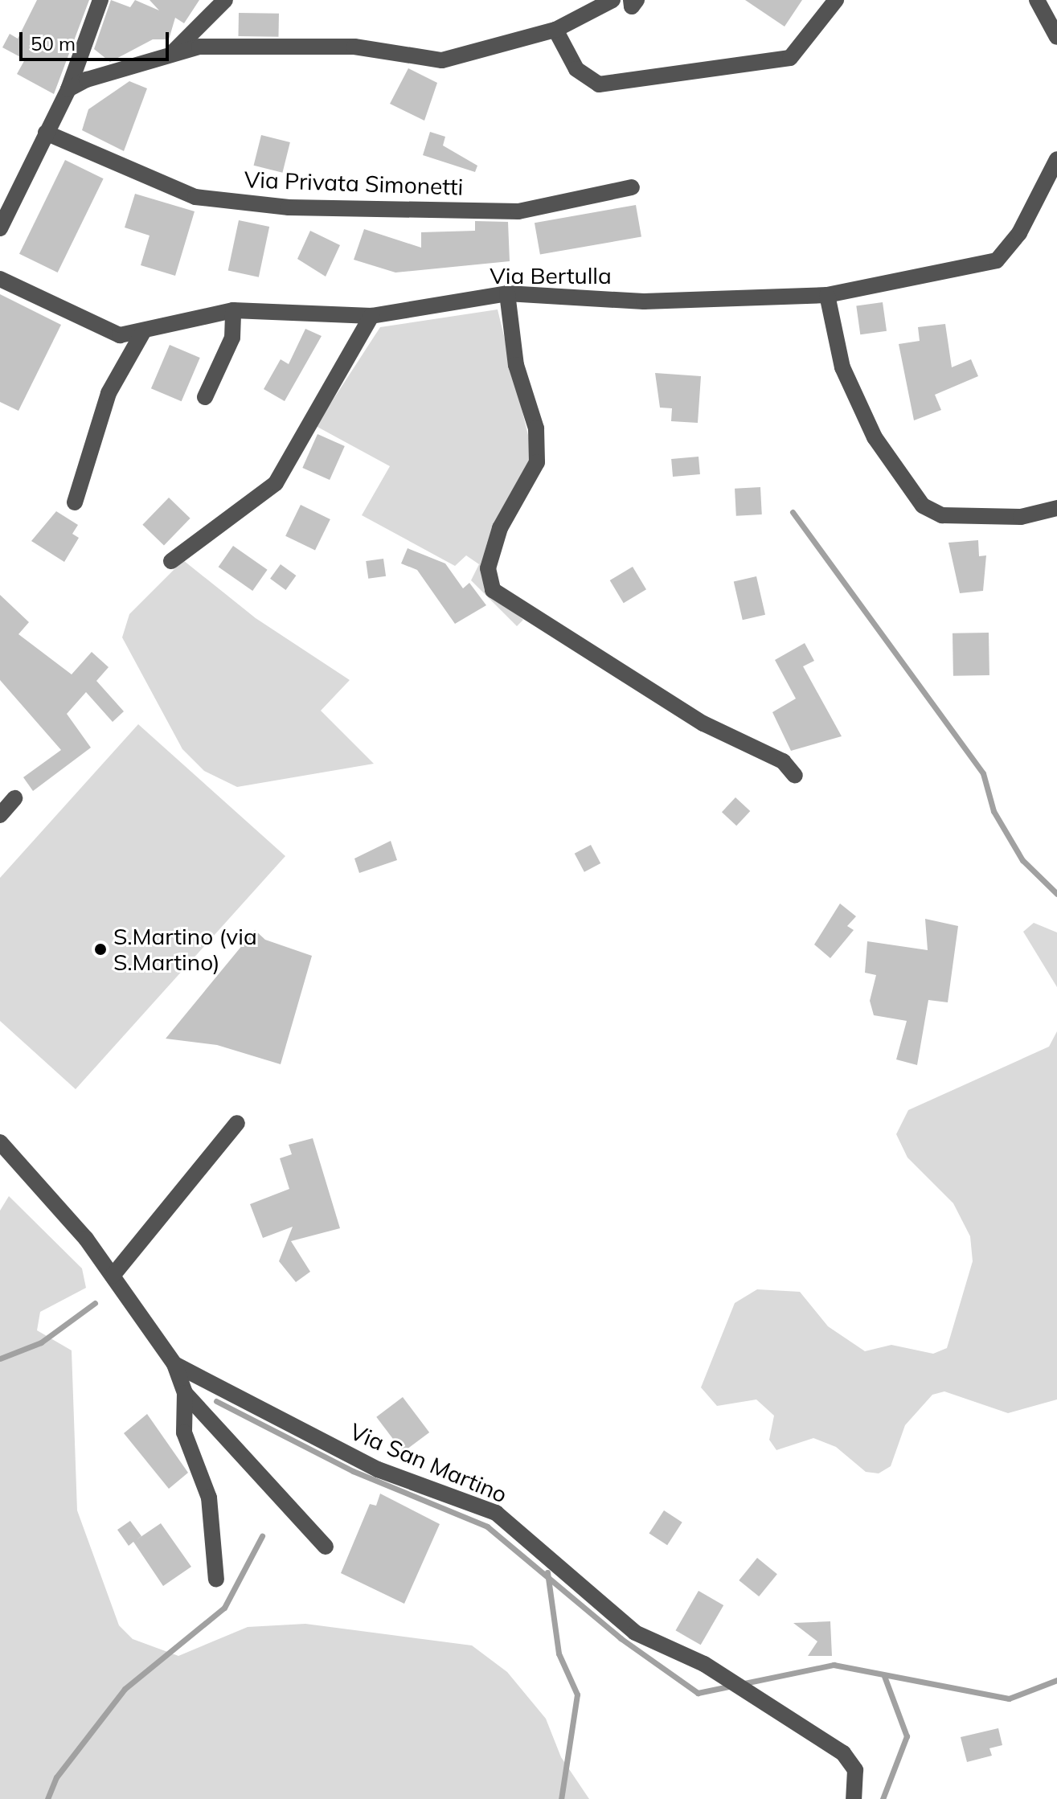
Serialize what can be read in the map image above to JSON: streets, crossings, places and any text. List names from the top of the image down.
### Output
{
  "streets": {
    "street": ["Via Privata Simonetti", "Via Bertulla", "Via San Martino"]
  },
  "places": ["S.Martino (via S.Martino)"],
  "scale_bar": "50 m"
}
